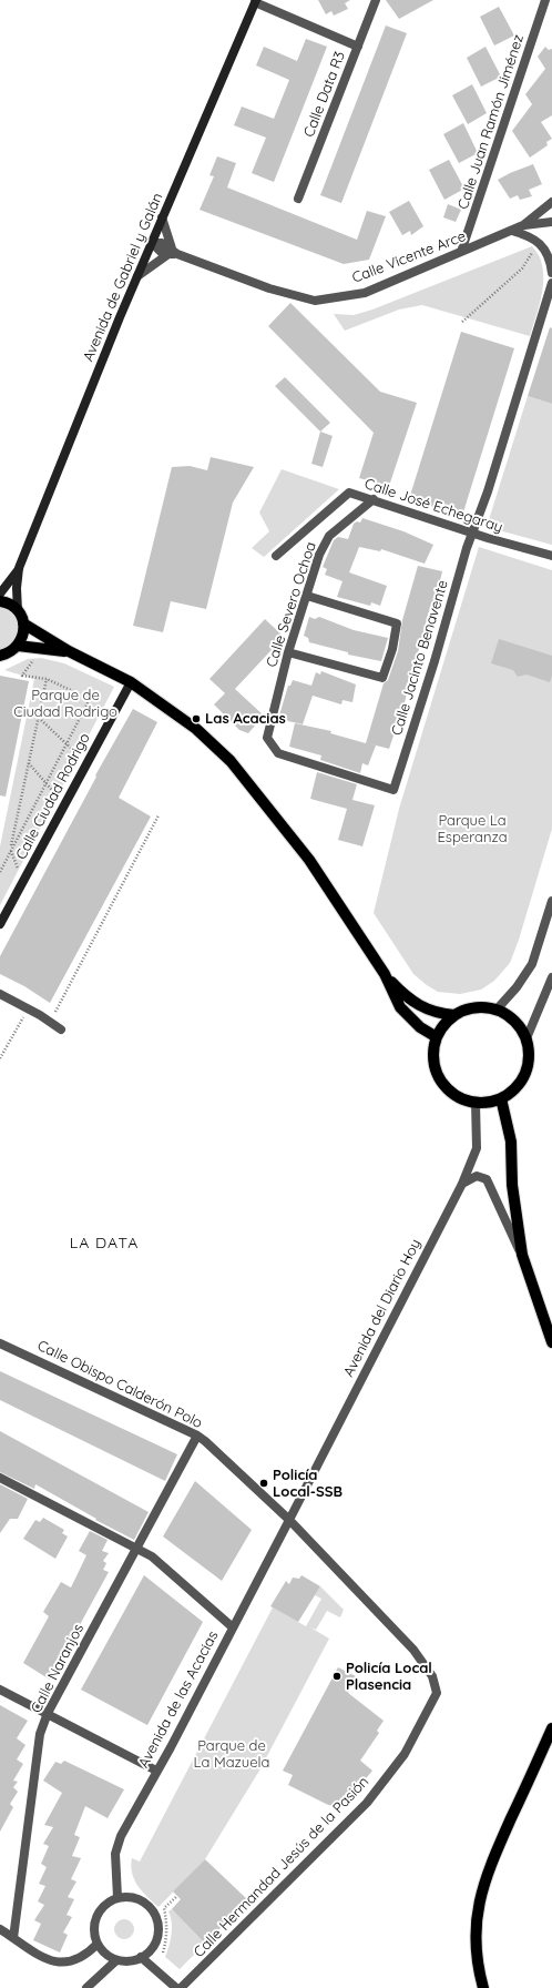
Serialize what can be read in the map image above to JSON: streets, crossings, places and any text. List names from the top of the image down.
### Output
{
  "streets": {
    "street": [
      "Calle Data R3",
      "Calle Juan Ramón Jiménez",
      "Calle Vicente Arce",
      "Avenida de Gabriel y Galán",
      "Calle José Echegaray",
      "Calle Severo Ochoa",
      "Calle Jacinto Benavente",
      "Calle Ciudad Rodrigo",
      "Avenida del Diario Hoy",
      "Calle Obispo Calderón Polo",
      "Calle Naranjos",
      "Avenida de las Acacias",
      "Calle Hermandad Jesús de la Pasión"
    ]
  },
  "crossings": [
    ["Calle Juan Ramón Jiménez", "Calle Vicente Arce"],
    ["Calle Vicente Arce", "Avenida de Gabriel y Galán"],
    ["Calle José Echegaray", "Calle Severo Ochoa"],
    ["Calle José Echegaray", "Calle Jacinto Benavente"],
    ["Calle Severo Ochoa", "Calle Jacinto Benavente"],
    ["Avenida del Diario Hoy", "Calle Obispo Calderón Polo"],
    ["Avenida del Diario Hoy", "Avenida de las Acacias"],
    ["Calle Obispo Calderón Polo", "Calle Naranjos"],
    ["Calle Obispo Calderón Polo", "Avenida de las Acacias"],
    ["Calle Obispo Calderón Polo", "Calle Hermandad Jesús de la Pasión"]
  ],
  "districts": ["LA DATA"],
  "parks": ["Parque de Ciudad Rodrigo", "Parque La Esperanza", "Parque de La Mazuela"],
  "places": ["Las Acacias", "Policía Local-SSB", "Policía Local Plasencia"]
}
